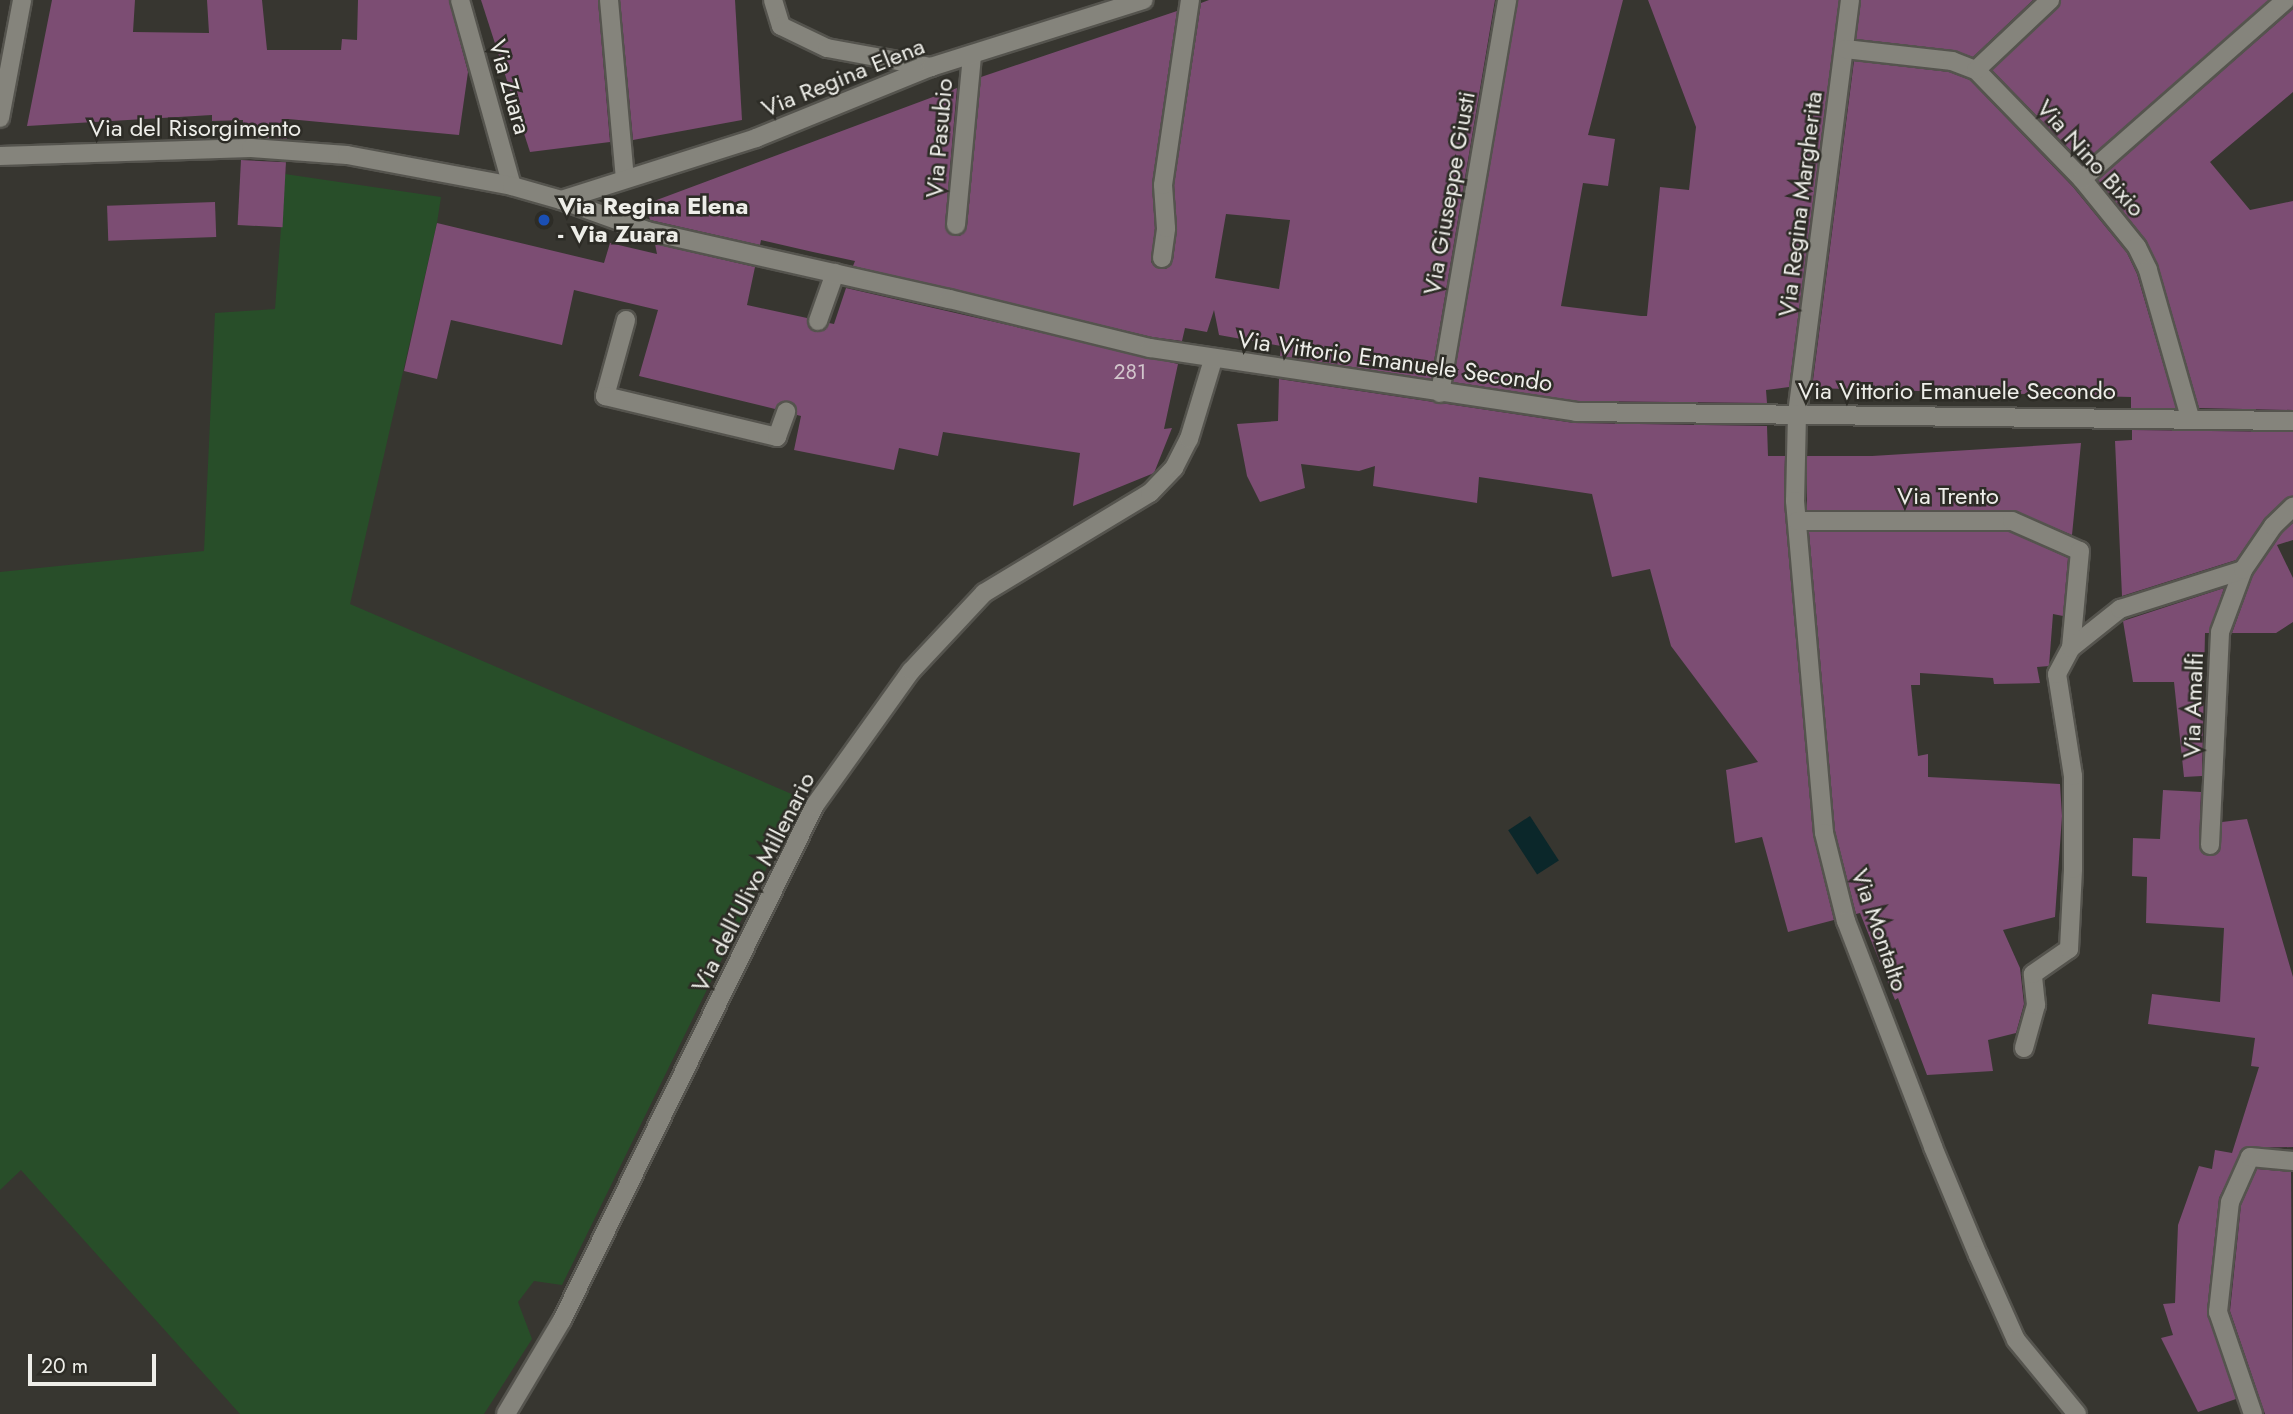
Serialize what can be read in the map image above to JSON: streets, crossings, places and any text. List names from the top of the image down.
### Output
{
  "streets": {
    "street": [
      "Via Regina Elena",
      "Via Zuara",
      "Via del Risorgimento",
      "Via Pasubio",
      "Via Nino Bixio",
      "Via Giuseppe Giusti",
      "Via Regina Margherita",
      "Via Vittorio Emanuele Secondo",
      "Via Trento",
      "Via Amalfi",
      "Via dell'Ulivo Millenario",
      "Via Montalto"
    ]
  },
  "crossings": [
    ["Via Regina Elena", "Via Pasubio"],
    ["Via Regina Elena", "Via Vittorio Emanuele Secondo"],
    ["Via Zuara", "Via del Risorgimento"],
    ["Via Zuara", "Via Vittorio Emanuele Secondo"],
    ["Via del Risorgimento", "Via Vittorio Emanuele Secondo"],
    ["Via Nino Bixio", "Via Vittorio Emanuele Secondo"],
    ["Via Giuseppe Giusti", "Via Vittorio Emanuele Secondo"],
    ["Via Regina Margherita", "Via Vittorio Emanuele Secondo"],
    ["Via Regina Margherita", "Via Montalto"],
    ["Via Vittorio Emanuele Secondo", "Via dell'Ulivo Millenario"],
    ["Via Vittorio Emanuele Secondo", "Via Montalto"],
    ["Via Trento", "Via Montalto"]
  ],
  "places": ["Via Regina Elena - Via Zuara"],
  "house_numbers": ["281"],
  "scale_bar": "20 m"
}
